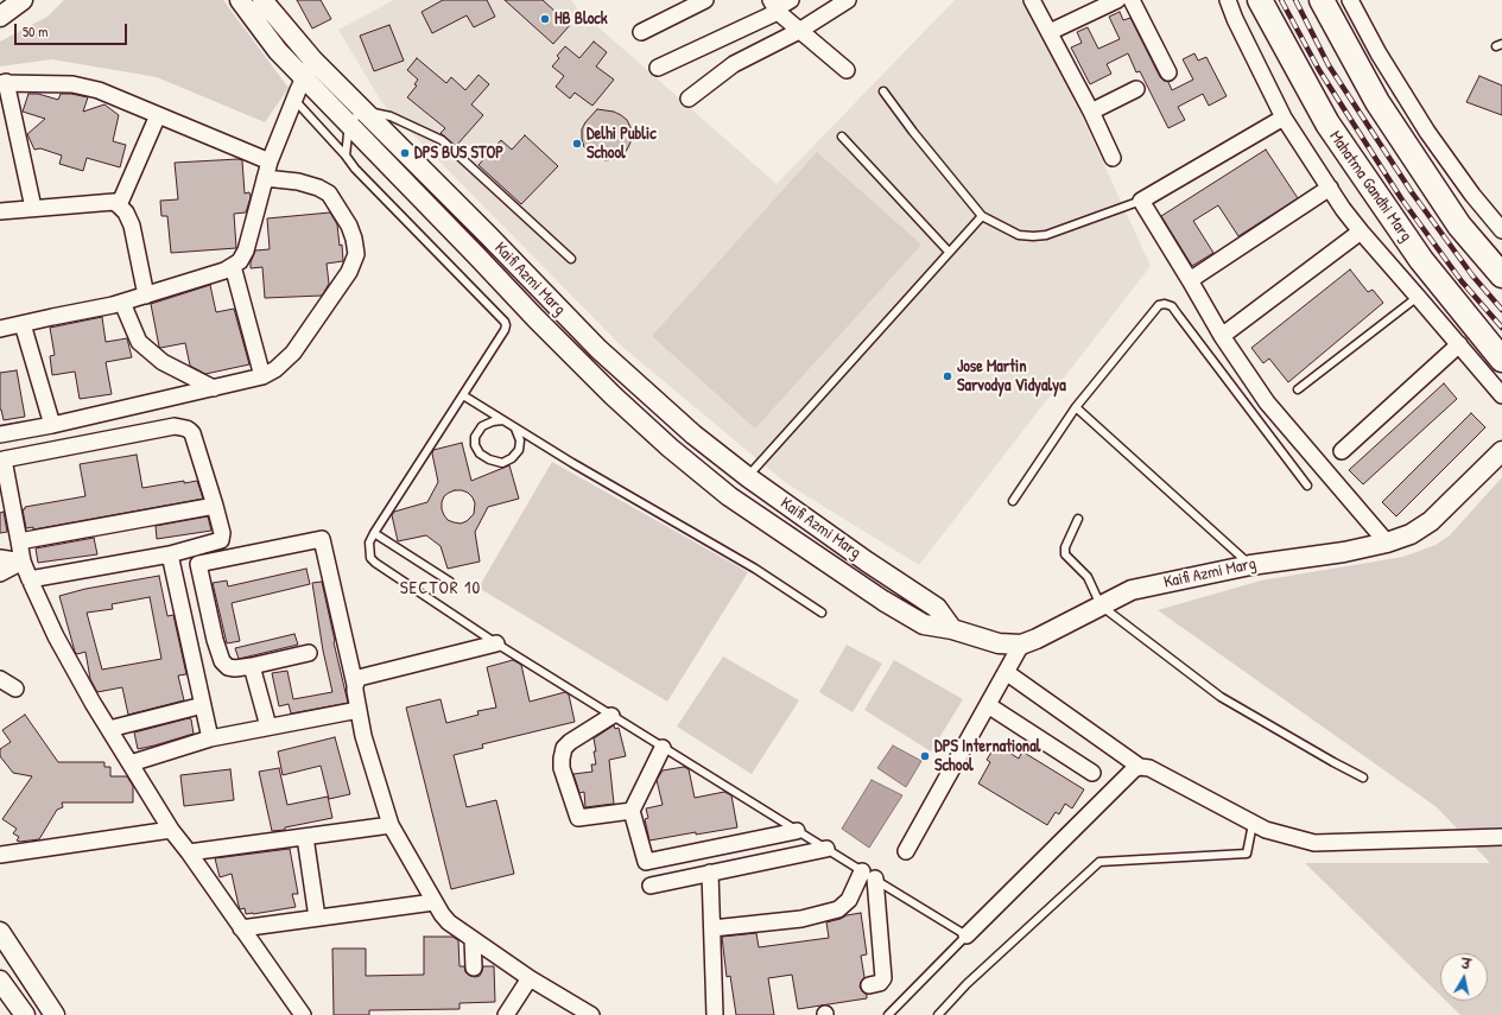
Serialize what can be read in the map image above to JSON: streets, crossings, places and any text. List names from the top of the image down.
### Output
{
  "streets": {
    "main road": ["Mahatma Gandhi Marg"],
    "street": ["Kaifi Azmi Marg"]
  },
  "districts": ["SECTOR 10"],
  "places": [
    "HB Block",
    "Delhi Public School",
    "DPS BUS STOP",
    "Jose Martin Sarvodya Vidyalya",
    "DPS International School"
  ],
  "scale_bar": "50 m",
  "north": "top"
}
